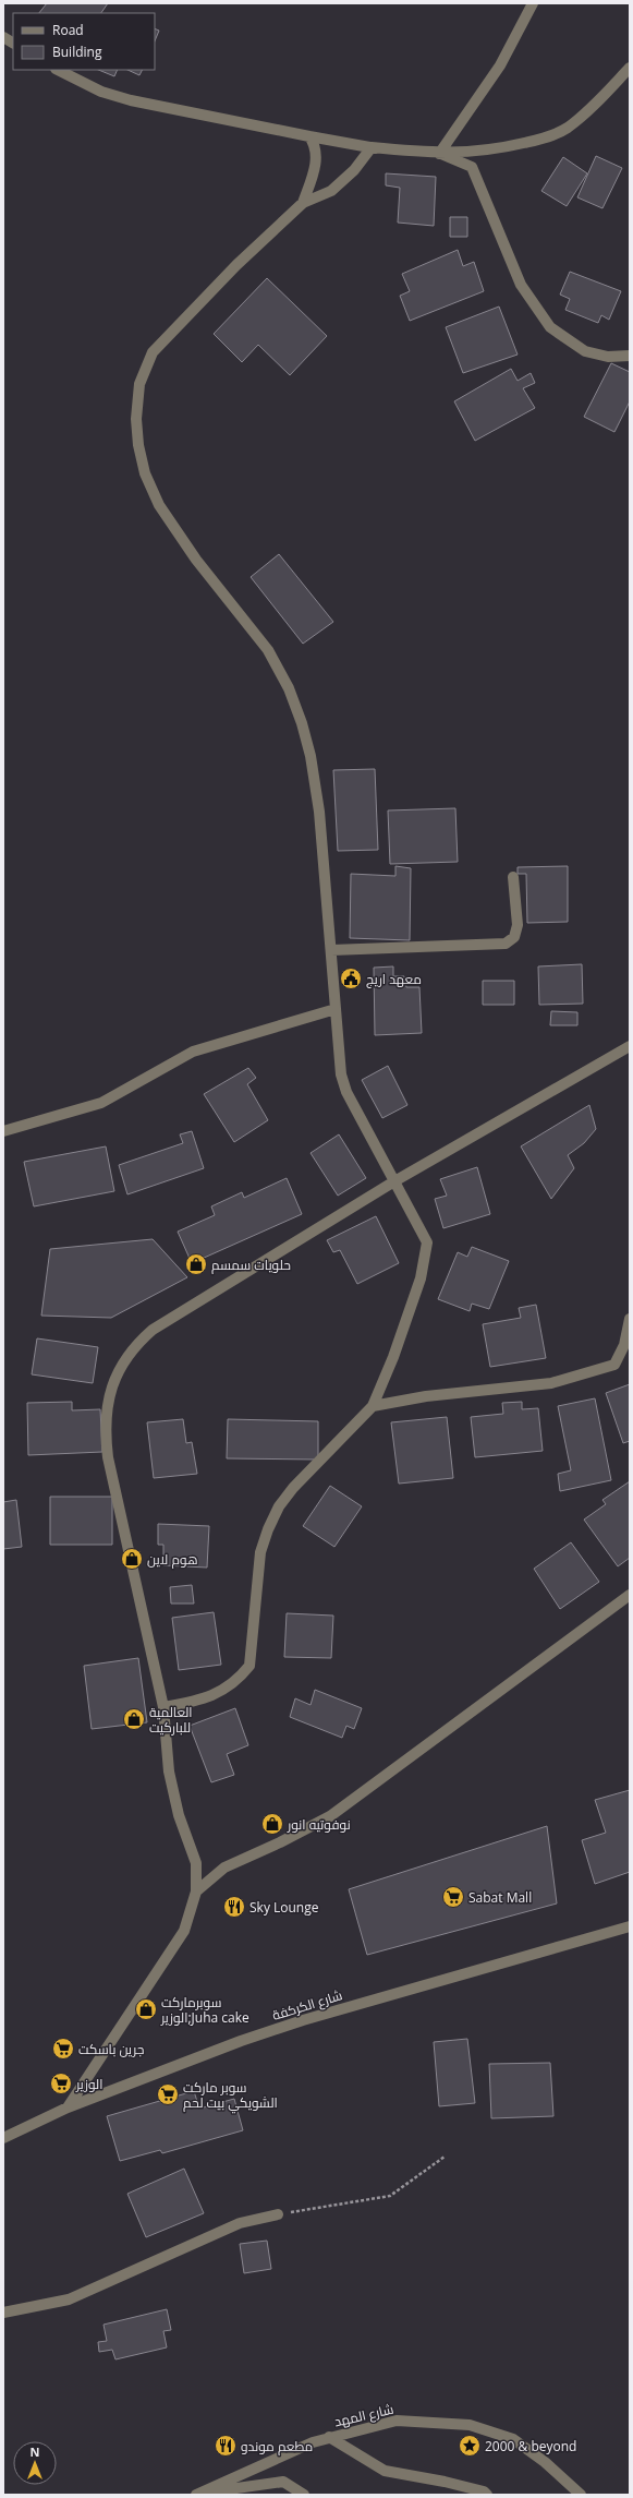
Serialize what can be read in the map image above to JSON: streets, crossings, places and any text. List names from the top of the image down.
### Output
{
  "streets": {
    "street": ["شارع الكركفة", "شارع المهد"]
  },
  "places": {
    "public building": ["معهد اريج"],
    "shop": [
      "حلويات سمسم",
      "هوم لاين",
      "العالمية للباركيت",
      "نوفوتيه انور",
      "سوبرماركت الوزير;Juha cake"
    ],
    "supermarket": [
      "Sabat Mall",
      "جرين باسكت",
      "الوزير",
      "سوبر ماركت الشويكي بيت لحم"
    ],
    "restaurant": ["Sky Lounge", "مطعم موندو"],
    "place": ["2000 & beyond"]
  },
  "legend": ["Road", "Building"],
  "north": "top"
}
